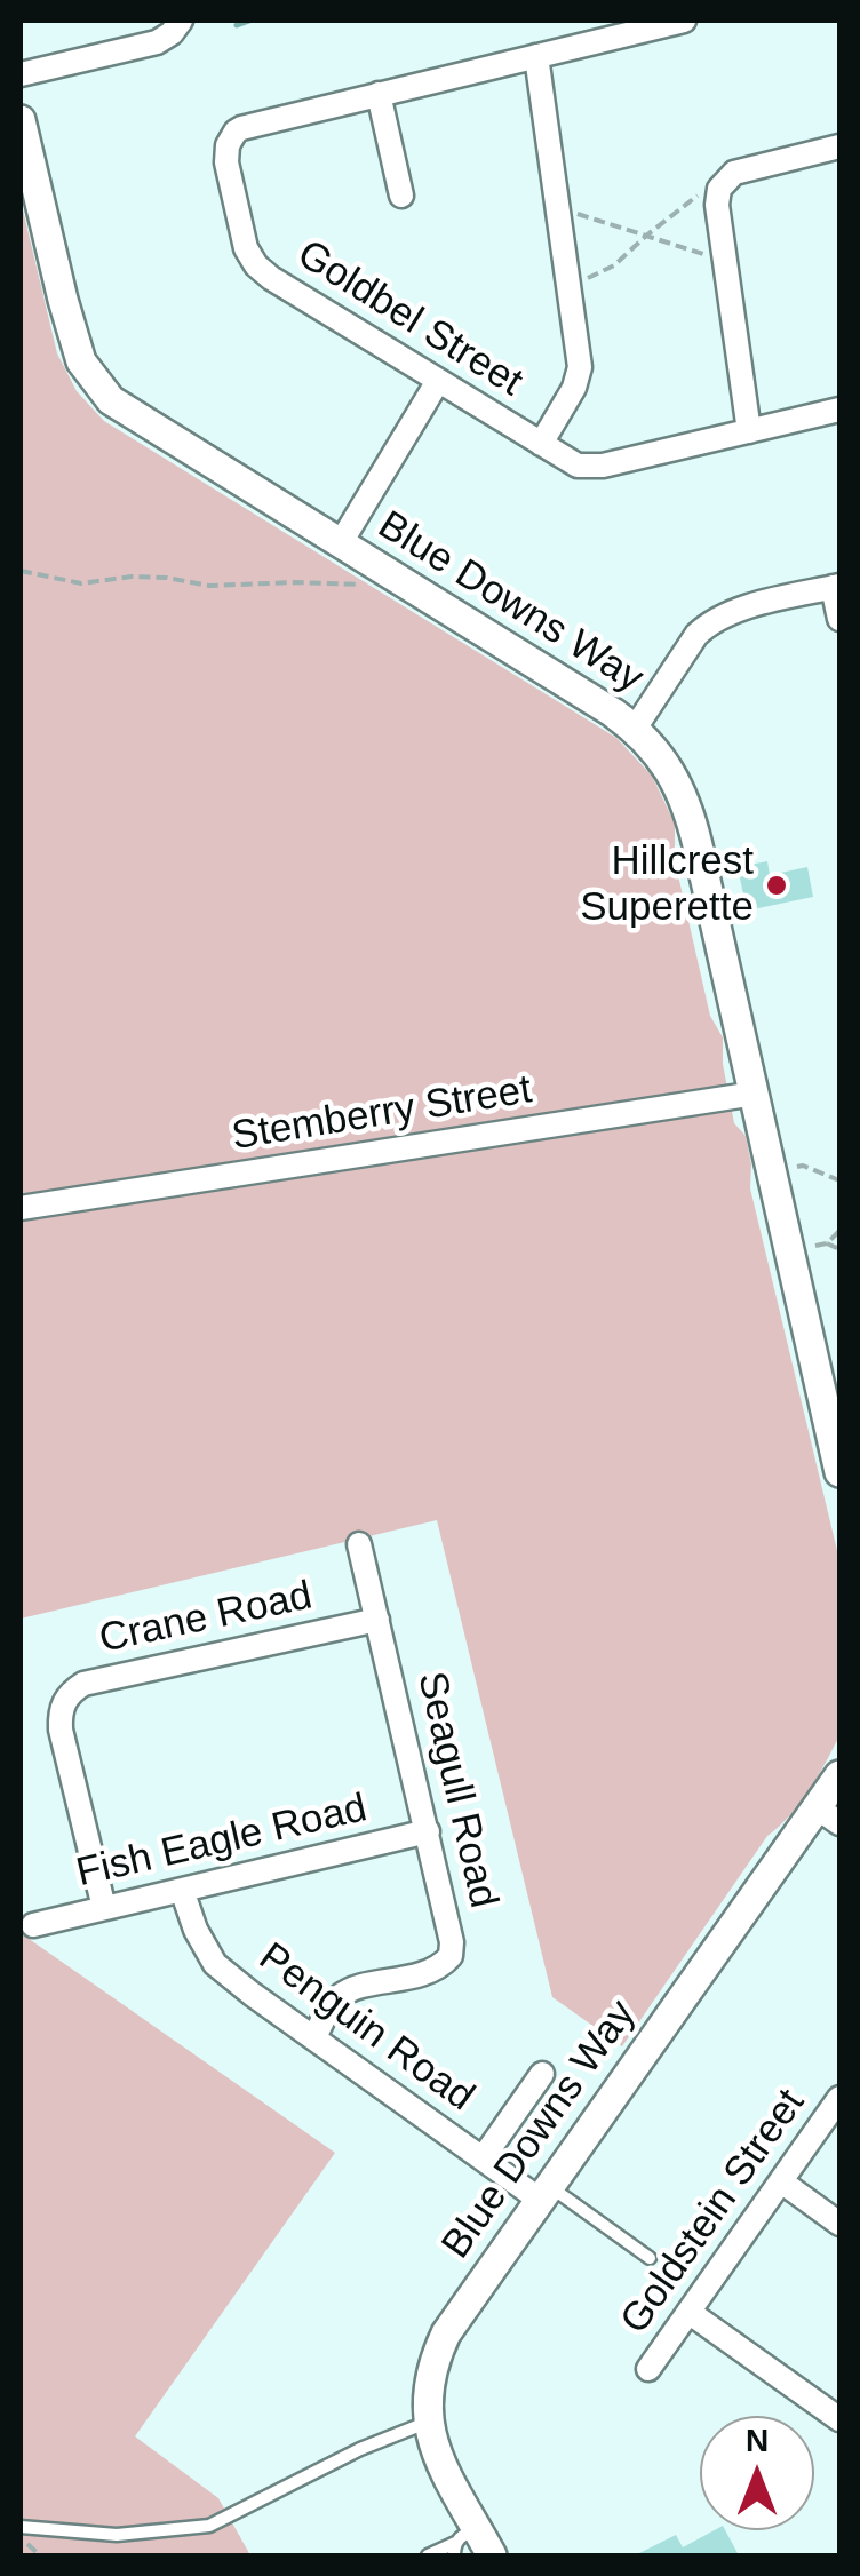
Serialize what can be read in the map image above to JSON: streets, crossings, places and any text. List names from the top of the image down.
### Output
{
  "streets": {
    "street": [
      "Goldbel Street",
      "Blue Downs Way",
      "Stemberry Street",
      "Crane Road",
      "Seagull Road",
      "Fish Eagle Road",
      "Penguin Road",
      "Goldstein Street"
    ]
  },
  "crossings": [
    ["Blue Downs Way", "Stemberry Street"],
    ["Blue Downs Way", "Penguin Road"],
    ["Crane Road", "Seagull Road"],
    ["Crane Road", "Fish Eagle Road"],
    ["Seagull Road", "Fish Eagle Road"],
    ["Seagull Road", "Penguin Road"],
    ["Fish Eagle Road", "Penguin Road"]
  ],
  "places": ["Hillcrest Superette"],
  "north": "top"
}
